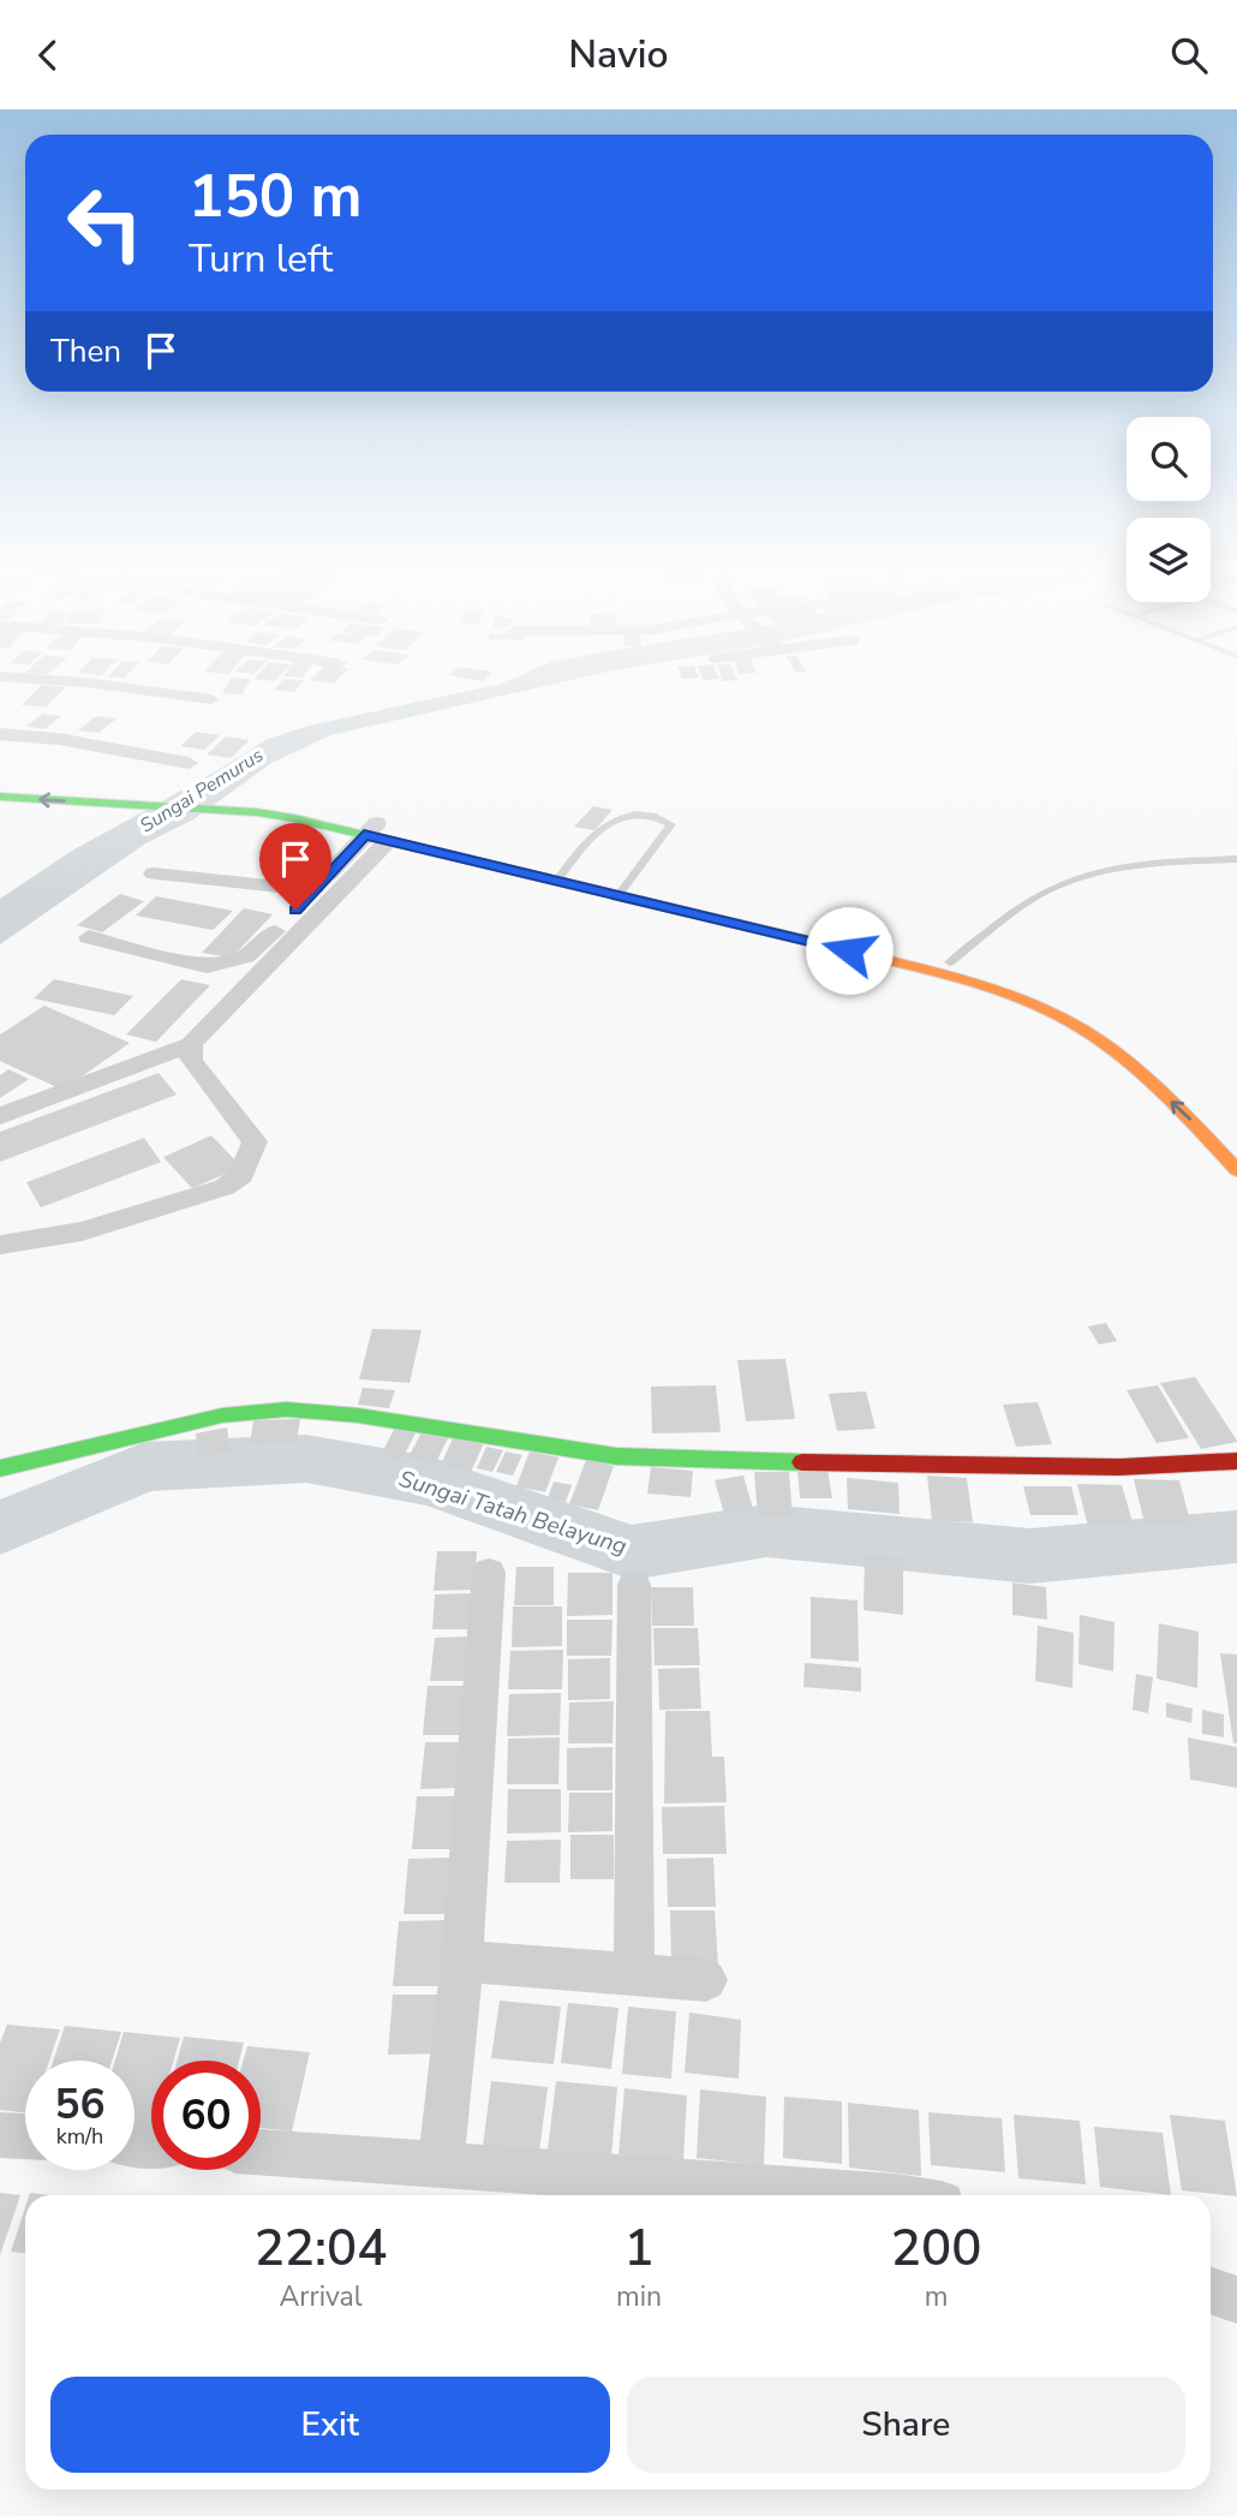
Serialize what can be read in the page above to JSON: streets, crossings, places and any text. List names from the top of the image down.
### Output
{
  "water": ["Sungai Pemurus", "Sungai Tatah Belayung"],
  "page": {
    "header": "Navio",
    "turn": ["150 m", "Turn left"],
    "then": "Then",
    "speed": "56 km/h",
    "limit": "60",
    "eta": [
      "22:04",
      "Arrival",
      "1",
      "min",
      "200",
      "m"
    ],
    "buttons": ["Exit", "Share"]
  }
}
